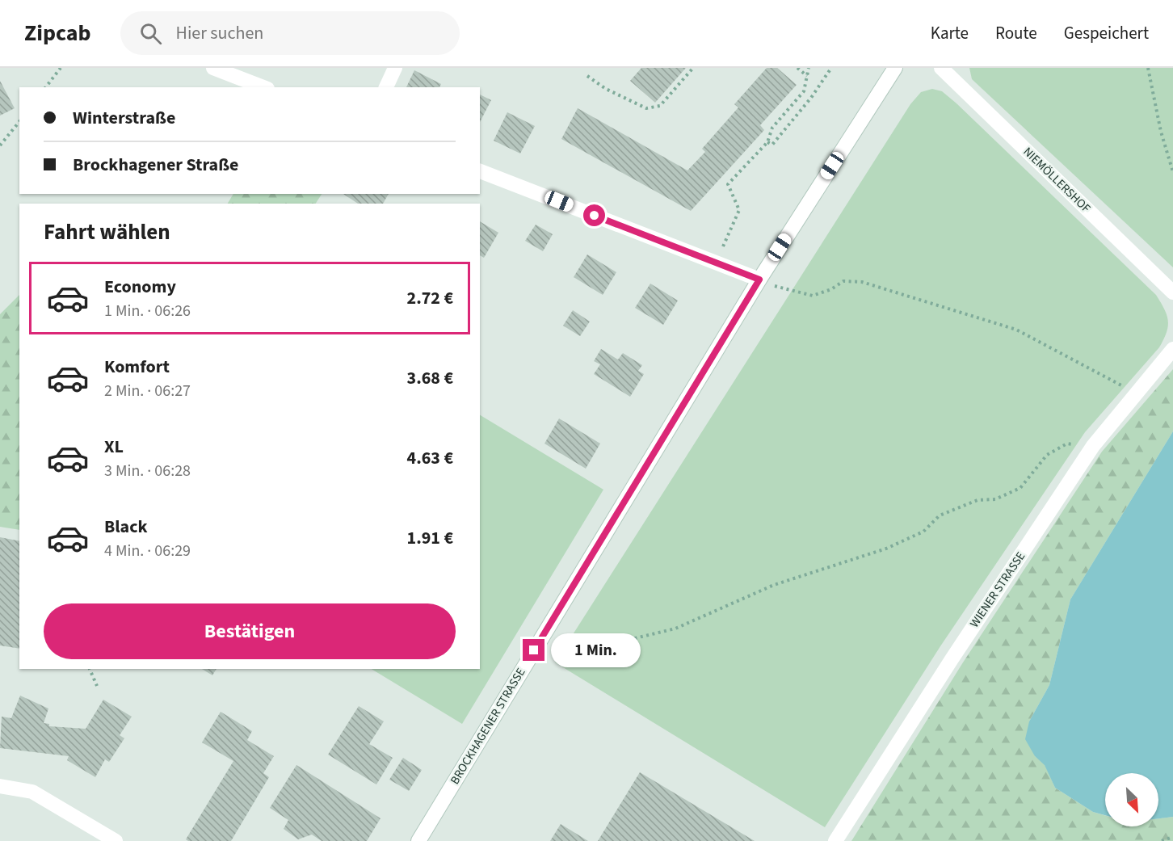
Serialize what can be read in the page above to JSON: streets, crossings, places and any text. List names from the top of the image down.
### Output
{
  "streets": {
    "street": ["NIEMÖLLERSHOF", "WIENER STRASSE", "BROCKHAGENER STRASSE"]
  },
  "north": "bottom right",
  "page": {
    "header": "Zipcab",
    "search": "Hier suchen",
    "nav": ["Karte", "Route", "Gespeichert"],
    "banner": ["Winterstraße", "Brockhagener Straße"],
    "heading": "Fahrt wählen",
    "list": [
      {
        "name": "Economy",
        "note": "1 Min. · 06:26",
        "value": "2.72 €"
      },
      {
        "name": "Komfort",
        "note": "2 Min. · 06:27",
        "value": "3.68 €"
      },
      {
        "name": "XL",
        "note": "3 Min. · 06:28",
        "value": "4.63 €"
      },
      {
        "name": "Black",
        "note": "4 Min. · 06:29",
        "value": "1.91 €"
      }
    ],
    "buttons": "Bestätigen",
    "bubble": "1 Min."
  }
}
